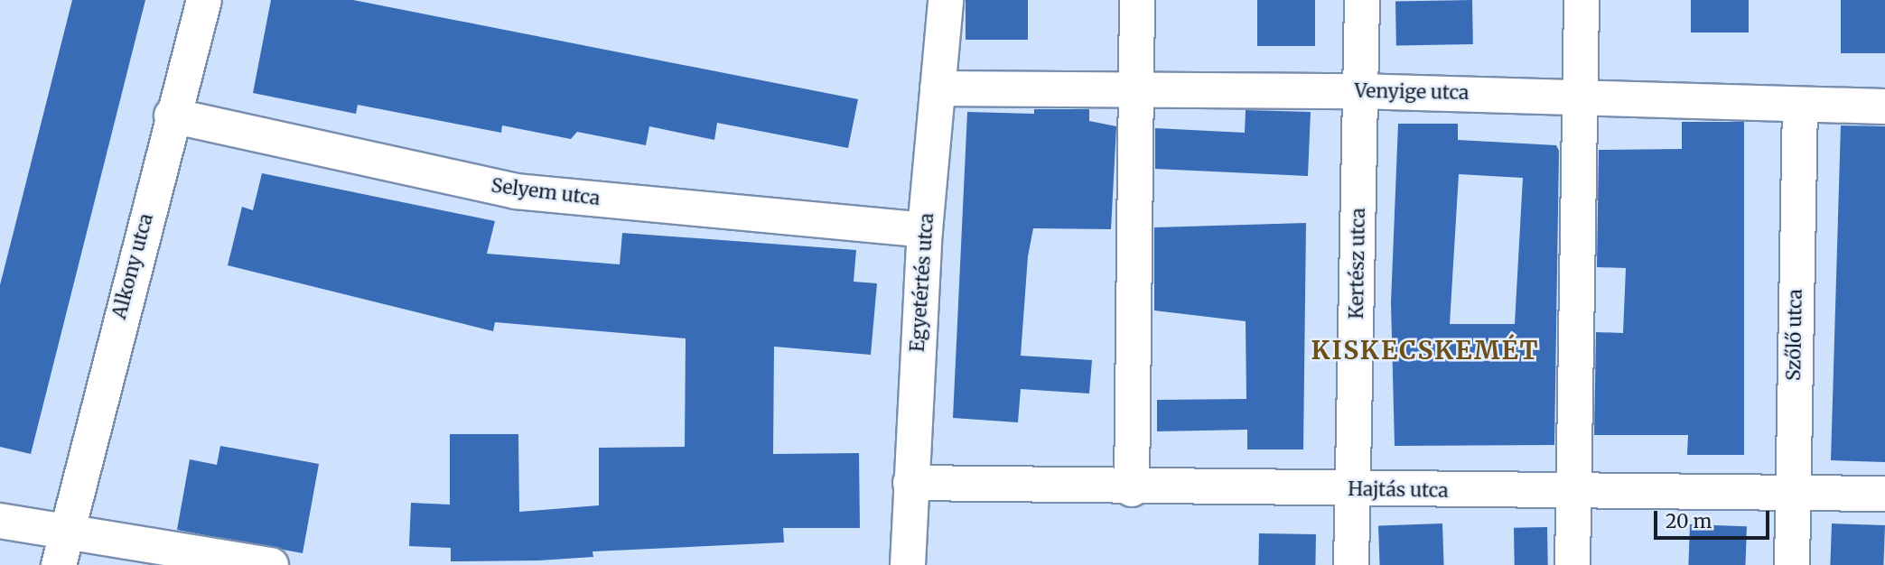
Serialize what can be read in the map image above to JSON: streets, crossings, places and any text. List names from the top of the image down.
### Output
{
  "streets": {
    "street": [
      "Venyige utca",
      "Selyem utca",
      "Kertész utca",
      "Alkony utca",
      "Egyetértés utca",
      "Szőlő utca",
      "Hajtás utca"
    ]
  },
  "crossings": [
    ["Venyige utca", "Kertész utca"],
    ["Venyige utca", "Egyetértés utca"],
    ["Venyige utca", "Szőlő utca"],
    ["Selyem utca", "Alkony utca"],
    ["Selyem utca", "Egyetértés utca"],
    ["Kertész utca", "Hajtás utca"],
    ["Egyetértés utca", "Hajtás utca"],
    ["Szőlő utca", "Hajtás utca"]
  ],
  "districts": ["KISKECSKEMÉT"],
  "scale_bar": "20 m"
}
